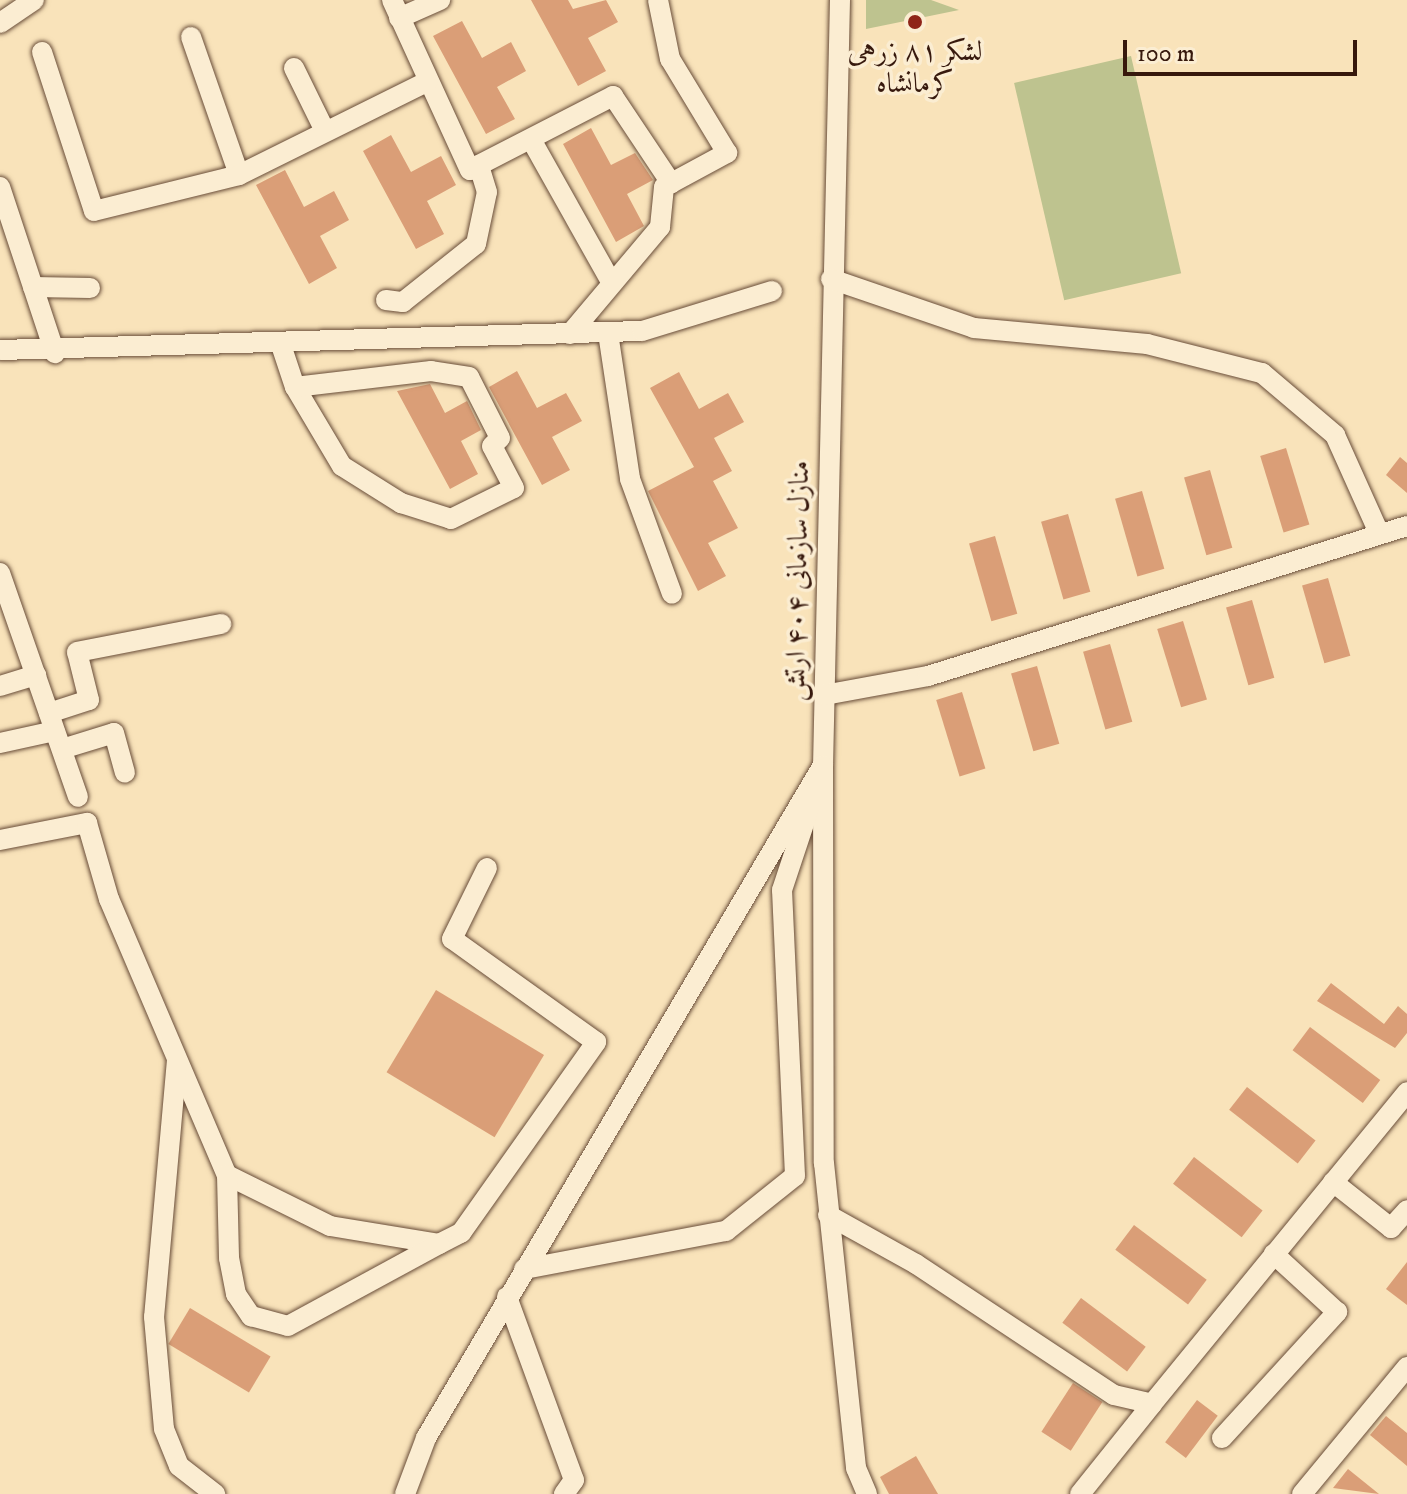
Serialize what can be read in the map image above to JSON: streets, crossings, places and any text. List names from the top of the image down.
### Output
{
  "streets": {
    "street": ["منازل سازمانی ۴۰۴ ارتش"]
  },
  "places": ["لشکر ۸۱ زرهی کرمانشاه"],
  "scale_bar": "100 m"
}
